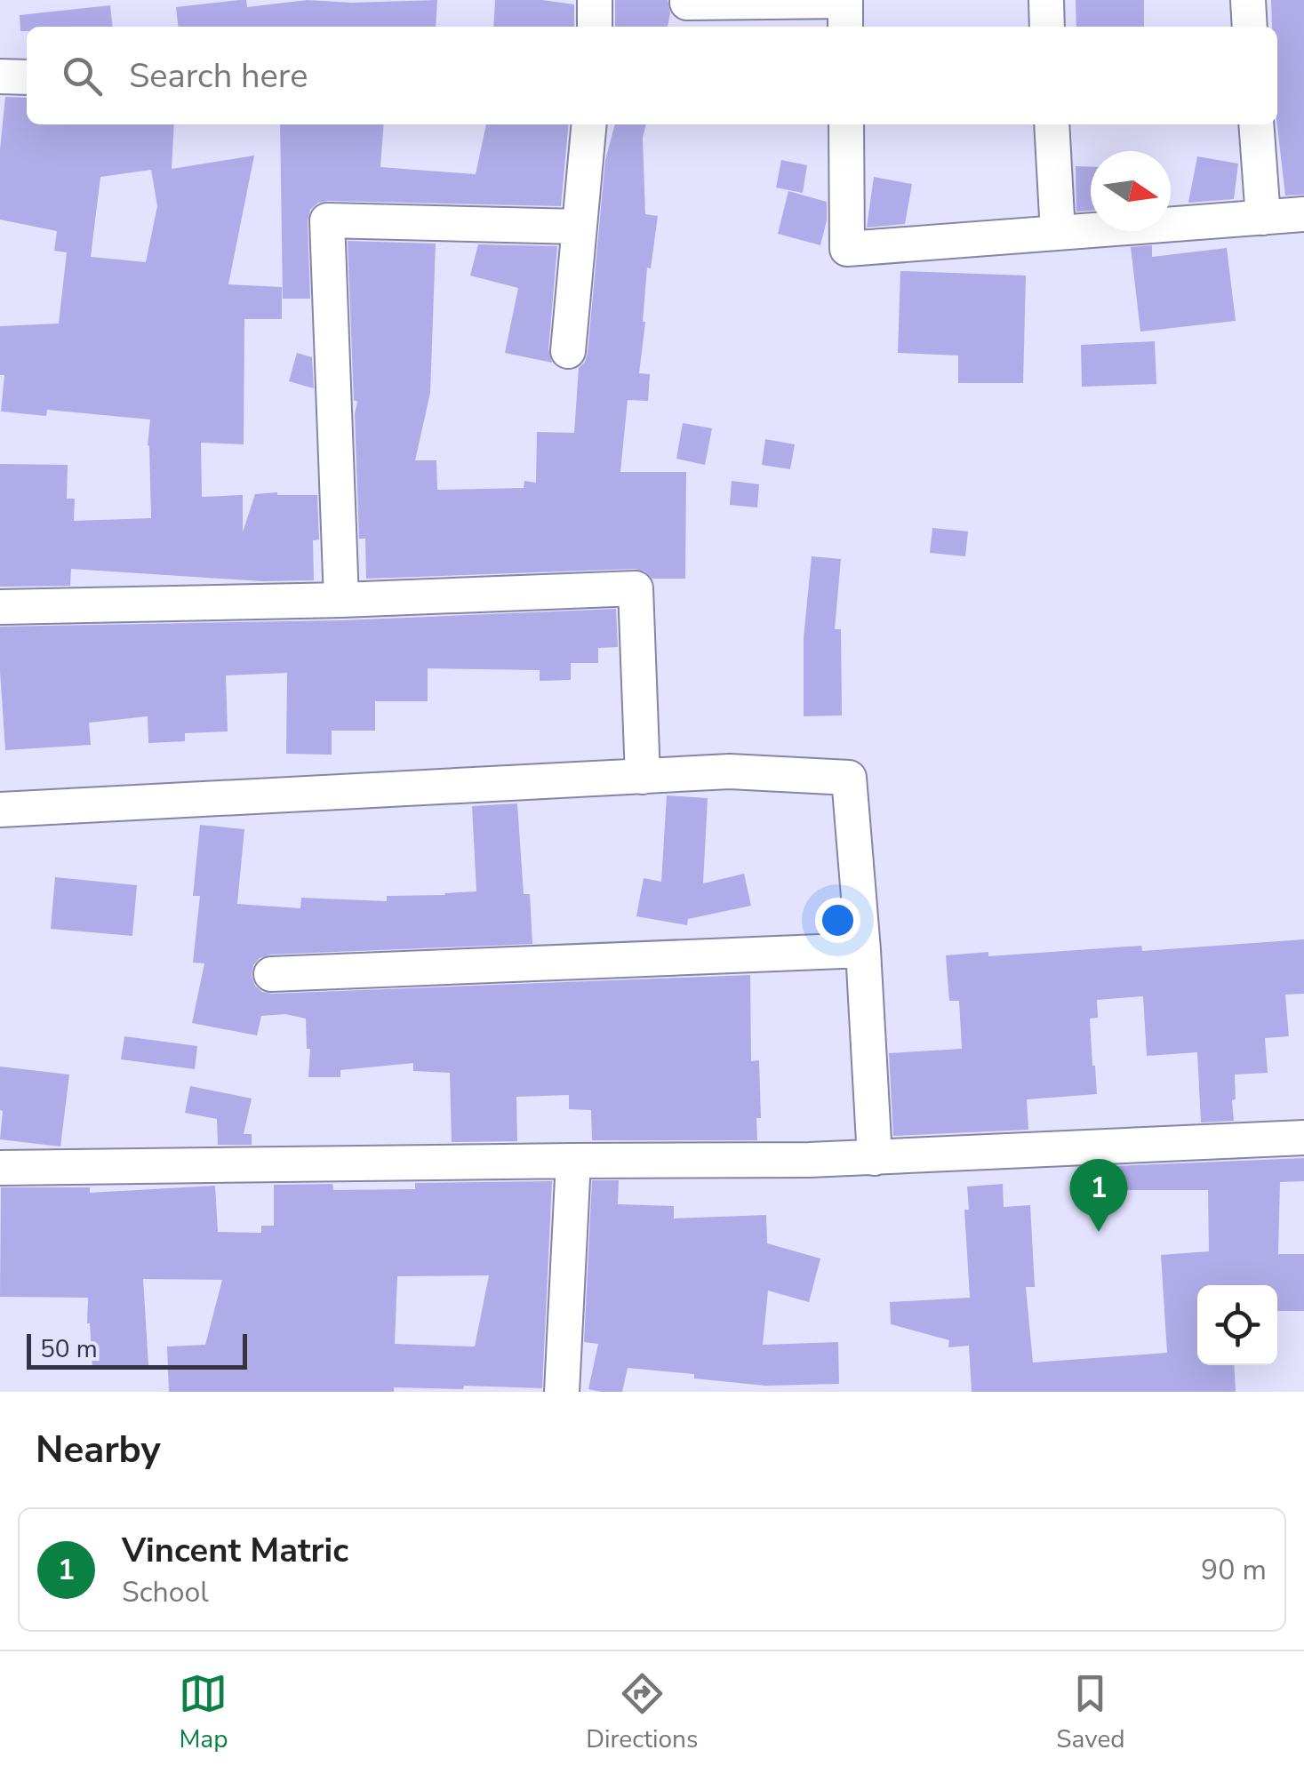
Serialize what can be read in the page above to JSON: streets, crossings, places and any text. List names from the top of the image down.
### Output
{
  "scale_bar": "50 m",
  "north": "right",
  "page": {
    "search": "Search here",
    "pins": "1",
    "scale": "50 m",
    "heading": "Nearby",
    "list": [
      {
        "mark": "1",
        "name": "Vincent Matric",
        "note": "School",
        "value": "90 m"
      }
    ],
    "nav": ["Map", "Directions", "Saved"]
  }
}
